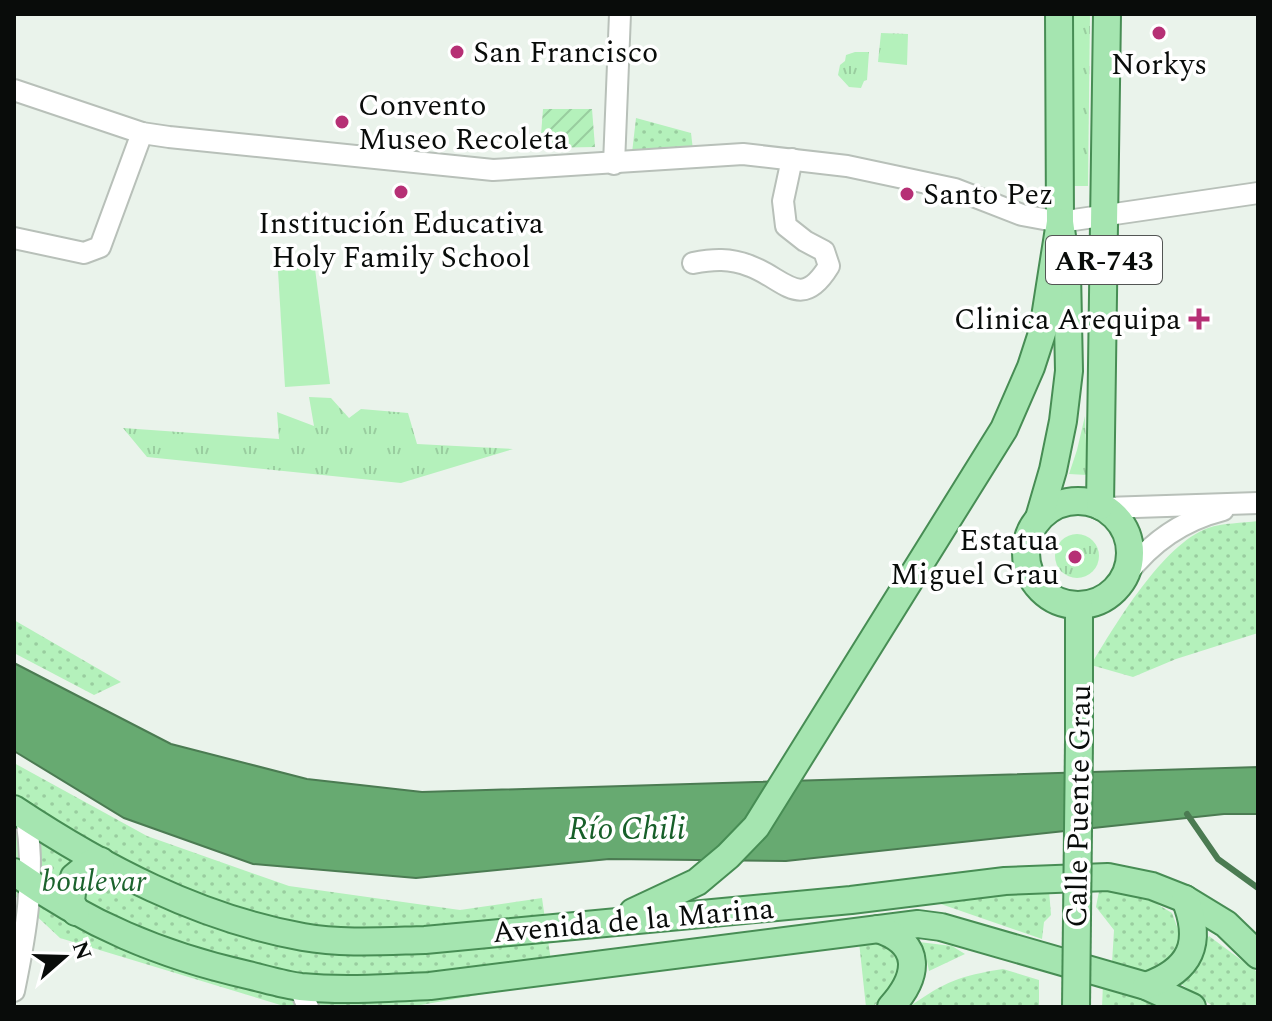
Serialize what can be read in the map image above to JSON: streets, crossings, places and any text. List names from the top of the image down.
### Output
{
  "streets": {
    "main road": ["AR-743", "Calle Puente Grau", "Avenida de la Marina"]
  },
  "crossings": [
    ["AR-743", "Calle Puente Grau"]
  ],
  "water": ["Río Chili"],
  "parks": ["boulevar"],
  "places": {
    "other": [
      "Norkys",
      "San Francisco",
      "Convento Museo Recoleta",
      "Institución Educativa Holy Family School",
      "Santo Pez",
      "Estatua Miguel Grau"
    ],
    "health": ["Clinica Arequipa"]
  },
  "north": "right"
}
